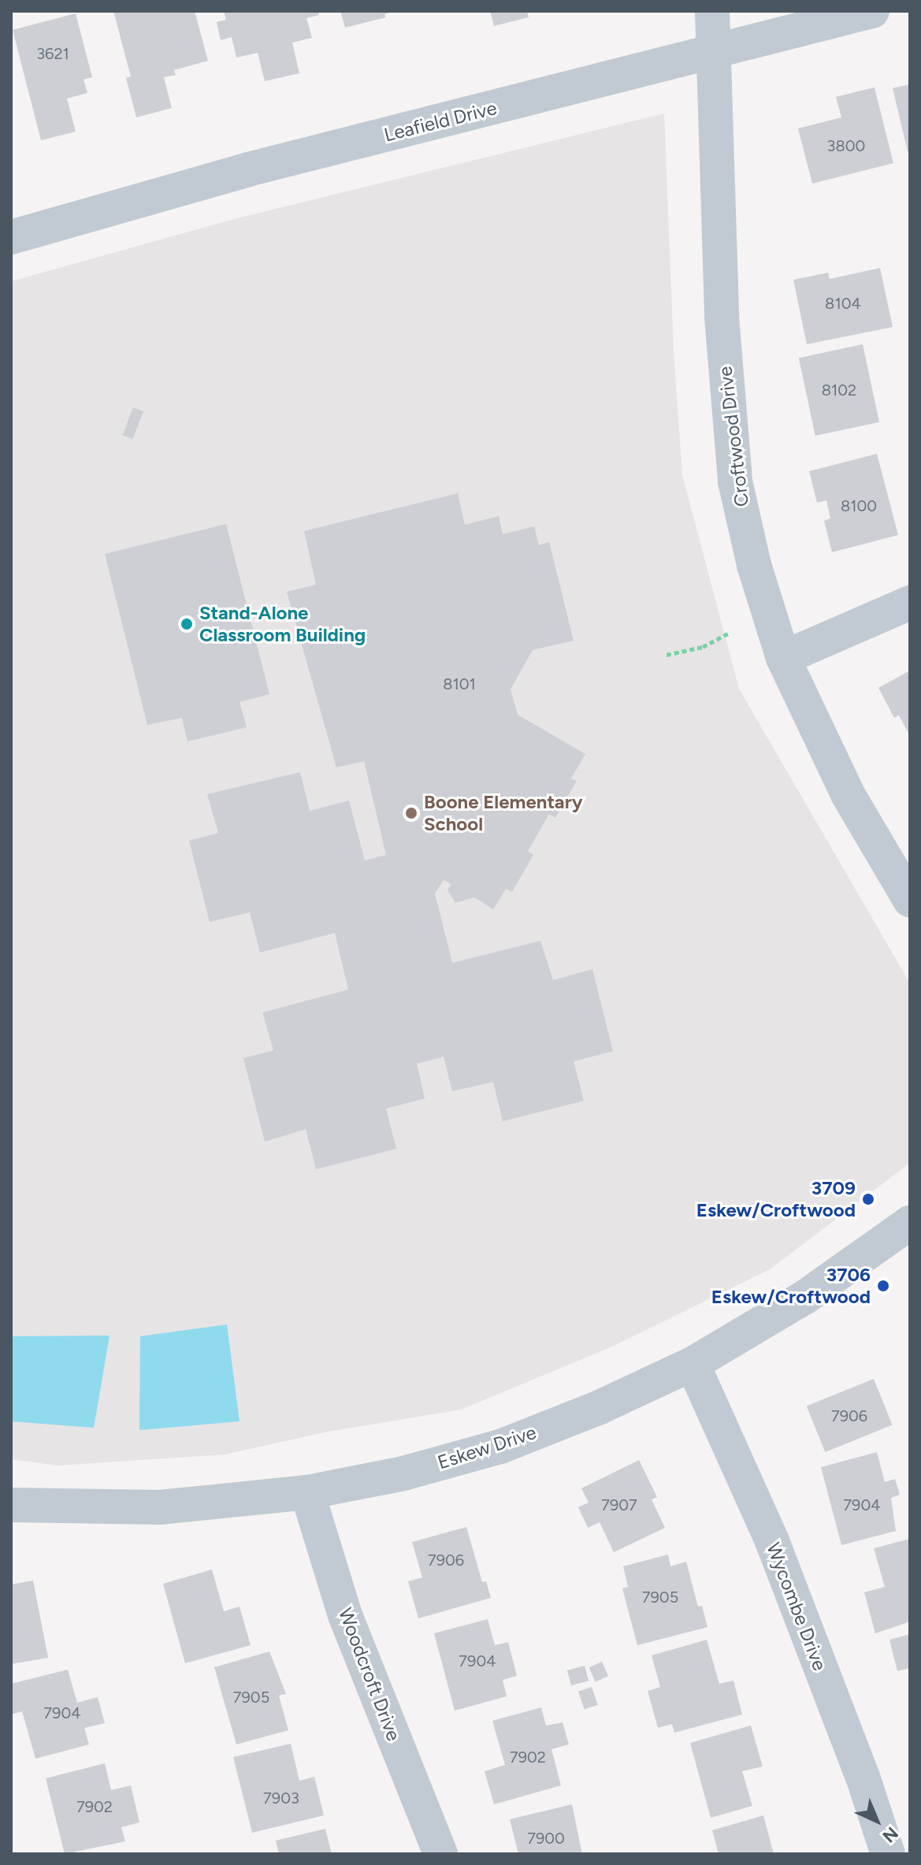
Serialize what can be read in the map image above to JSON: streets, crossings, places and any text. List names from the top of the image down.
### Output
{
  "streets": {
    "street": [
      "Leafield Drive",
      "Croftwood Drive",
      "Eskew Drive",
      "Wycombe Drive",
      "Woodcroft Drive"
    ]
  },
  "crossings": [
    ["Leafield Drive", "Croftwood Drive"],
    ["Eskew Drive", "Wycombe Drive"],
    ["Eskew Drive", "Woodcroft Drive"]
  ],
  "places": [
    "Stand-Alone Classroom Building",
    "Boone Elementary School",
    "3709 Eskew/Croftwood",
    "3706 Eskew/Croftwood"
  ],
  "house_numbers": [
    "3621",
    "3800",
    "8104",
    "8102",
    "8100",
    "8101",
    "7906",
    "7907",
    "7904",
    "7906",
    "7905",
    "7904",
    "7905",
    "7904",
    "7902",
    "7903",
    "7902",
    "7900"
  ],
  "north": "bottom right"
}
